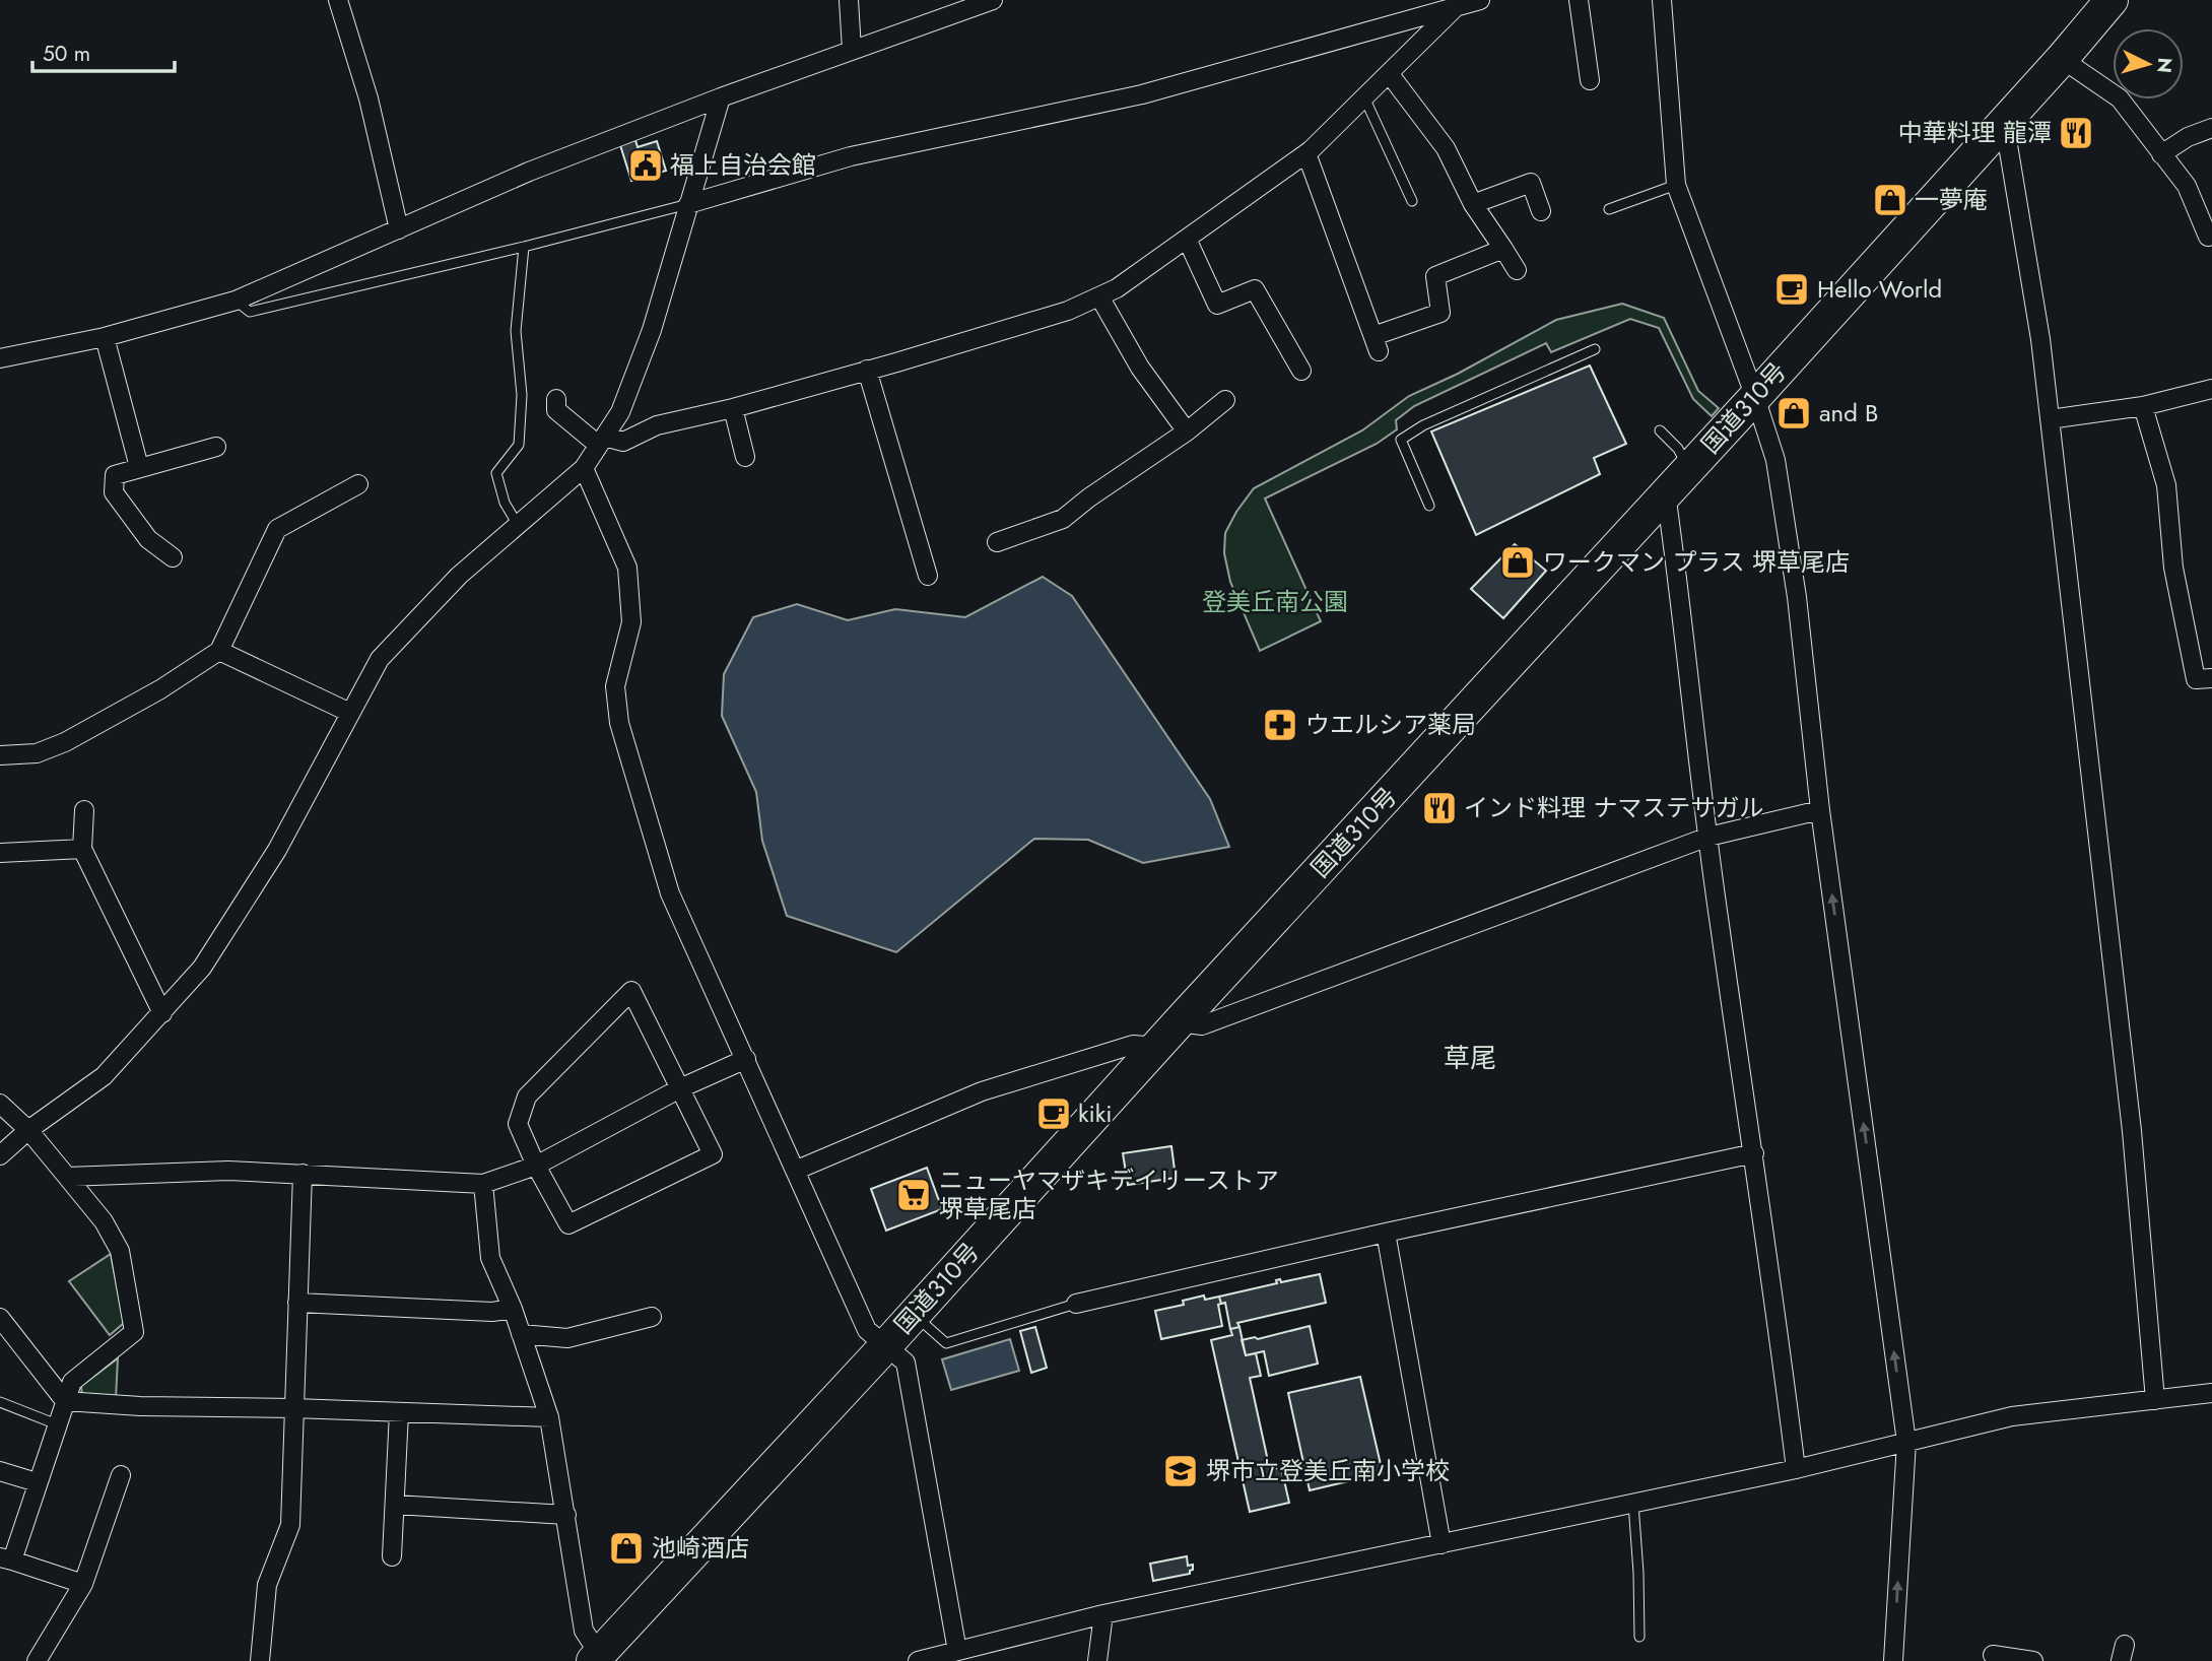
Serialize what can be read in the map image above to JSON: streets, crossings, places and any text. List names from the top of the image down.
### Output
{
  "streets": {
    "highway": ["国道310号"]
  },
  "districts": ["草尾"],
  "parks": ["登美丘南公園"],
  "places": {
    "restaurant": ["中華料理 龍潭", "インド料理 ナマステサガル"],
    "public building": ["福上自治会館"],
    "shop": [
      "一夢庵",
      "and B",
      "ワークマン プラス 堺草尾店",
      "池崎酒店"
    ],
    "cafe": ["Hello World", "kiki"],
    "pharmacy": ["ウエルシア薬局"],
    "supermarket": ["ニューヤマザキデイリーストア 堺草尾店"],
    "school or university": ["堺市立登美丘南小学校"]
  },
  "scale_bar": "50 m",
  "north": "right"
}
